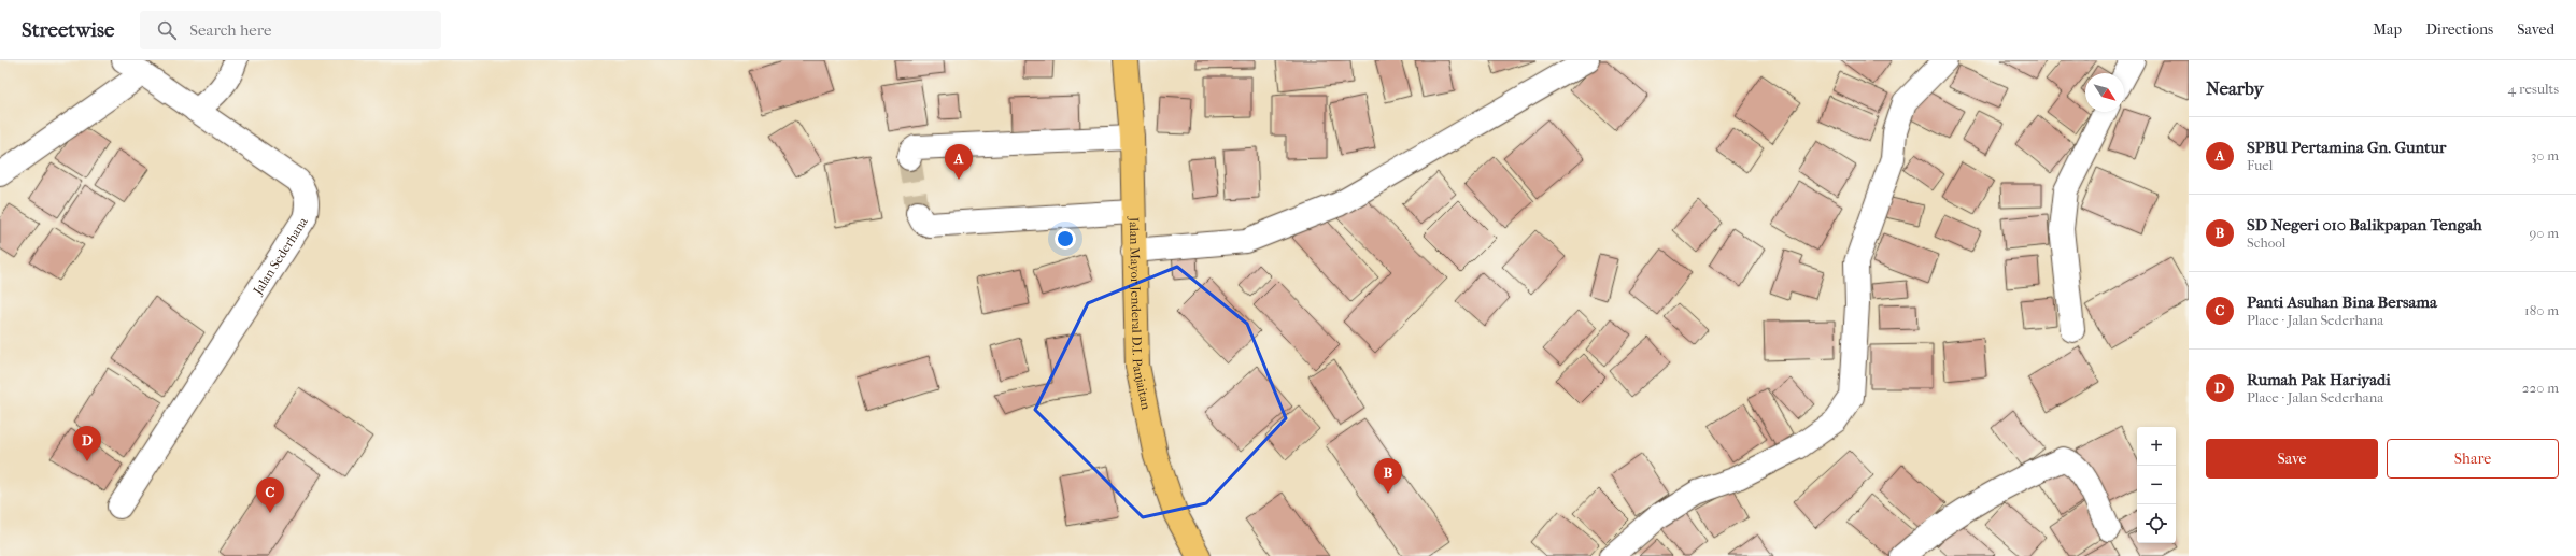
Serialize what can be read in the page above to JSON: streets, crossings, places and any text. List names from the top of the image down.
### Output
{
  "streets": {
    "main road": ["Jalan Mayor Jenderal D.I. Panjaitan"],
    "street": ["Jalan Sederhana"]
  },
  "north": "bottom right",
  "page": {
    "header": "Streetwise",
    "search": "Search here",
    "nav": ["Map", "Directions", "Saved"],
    "heading": ["Nearby", "4 results"],
    "list": [
      {
        "mark": "A",
        "name": "SPBU Pertamina Gn. Guntur",
        "note": "Fuel",
        "value": "30 m"
      },
      {
        "mark": "B",
        "name": "SD Negeri 010 Balikpapan Tengah",
        "note": "School",
        "value": "90 m"
      },
      {
        "mark": "C",
        "name": "Panti Asuhan Bina Bersama",
        "note": "Place · Jalan Sederhana",
        "value": "180 m"
      },
      {
        "mark": "D",
        "name": "Rumah Pak Hariyadi",
        "note": "Place · Jalan Sederhana",
        "value": "220 m"
      }
    ],
    "pins": [
      "A",
      "D",
      "B",
      "C"
    ],
    "buttons": ["Save", "Share"],
    "map_buttons": ["+", "−"]
  }
}
